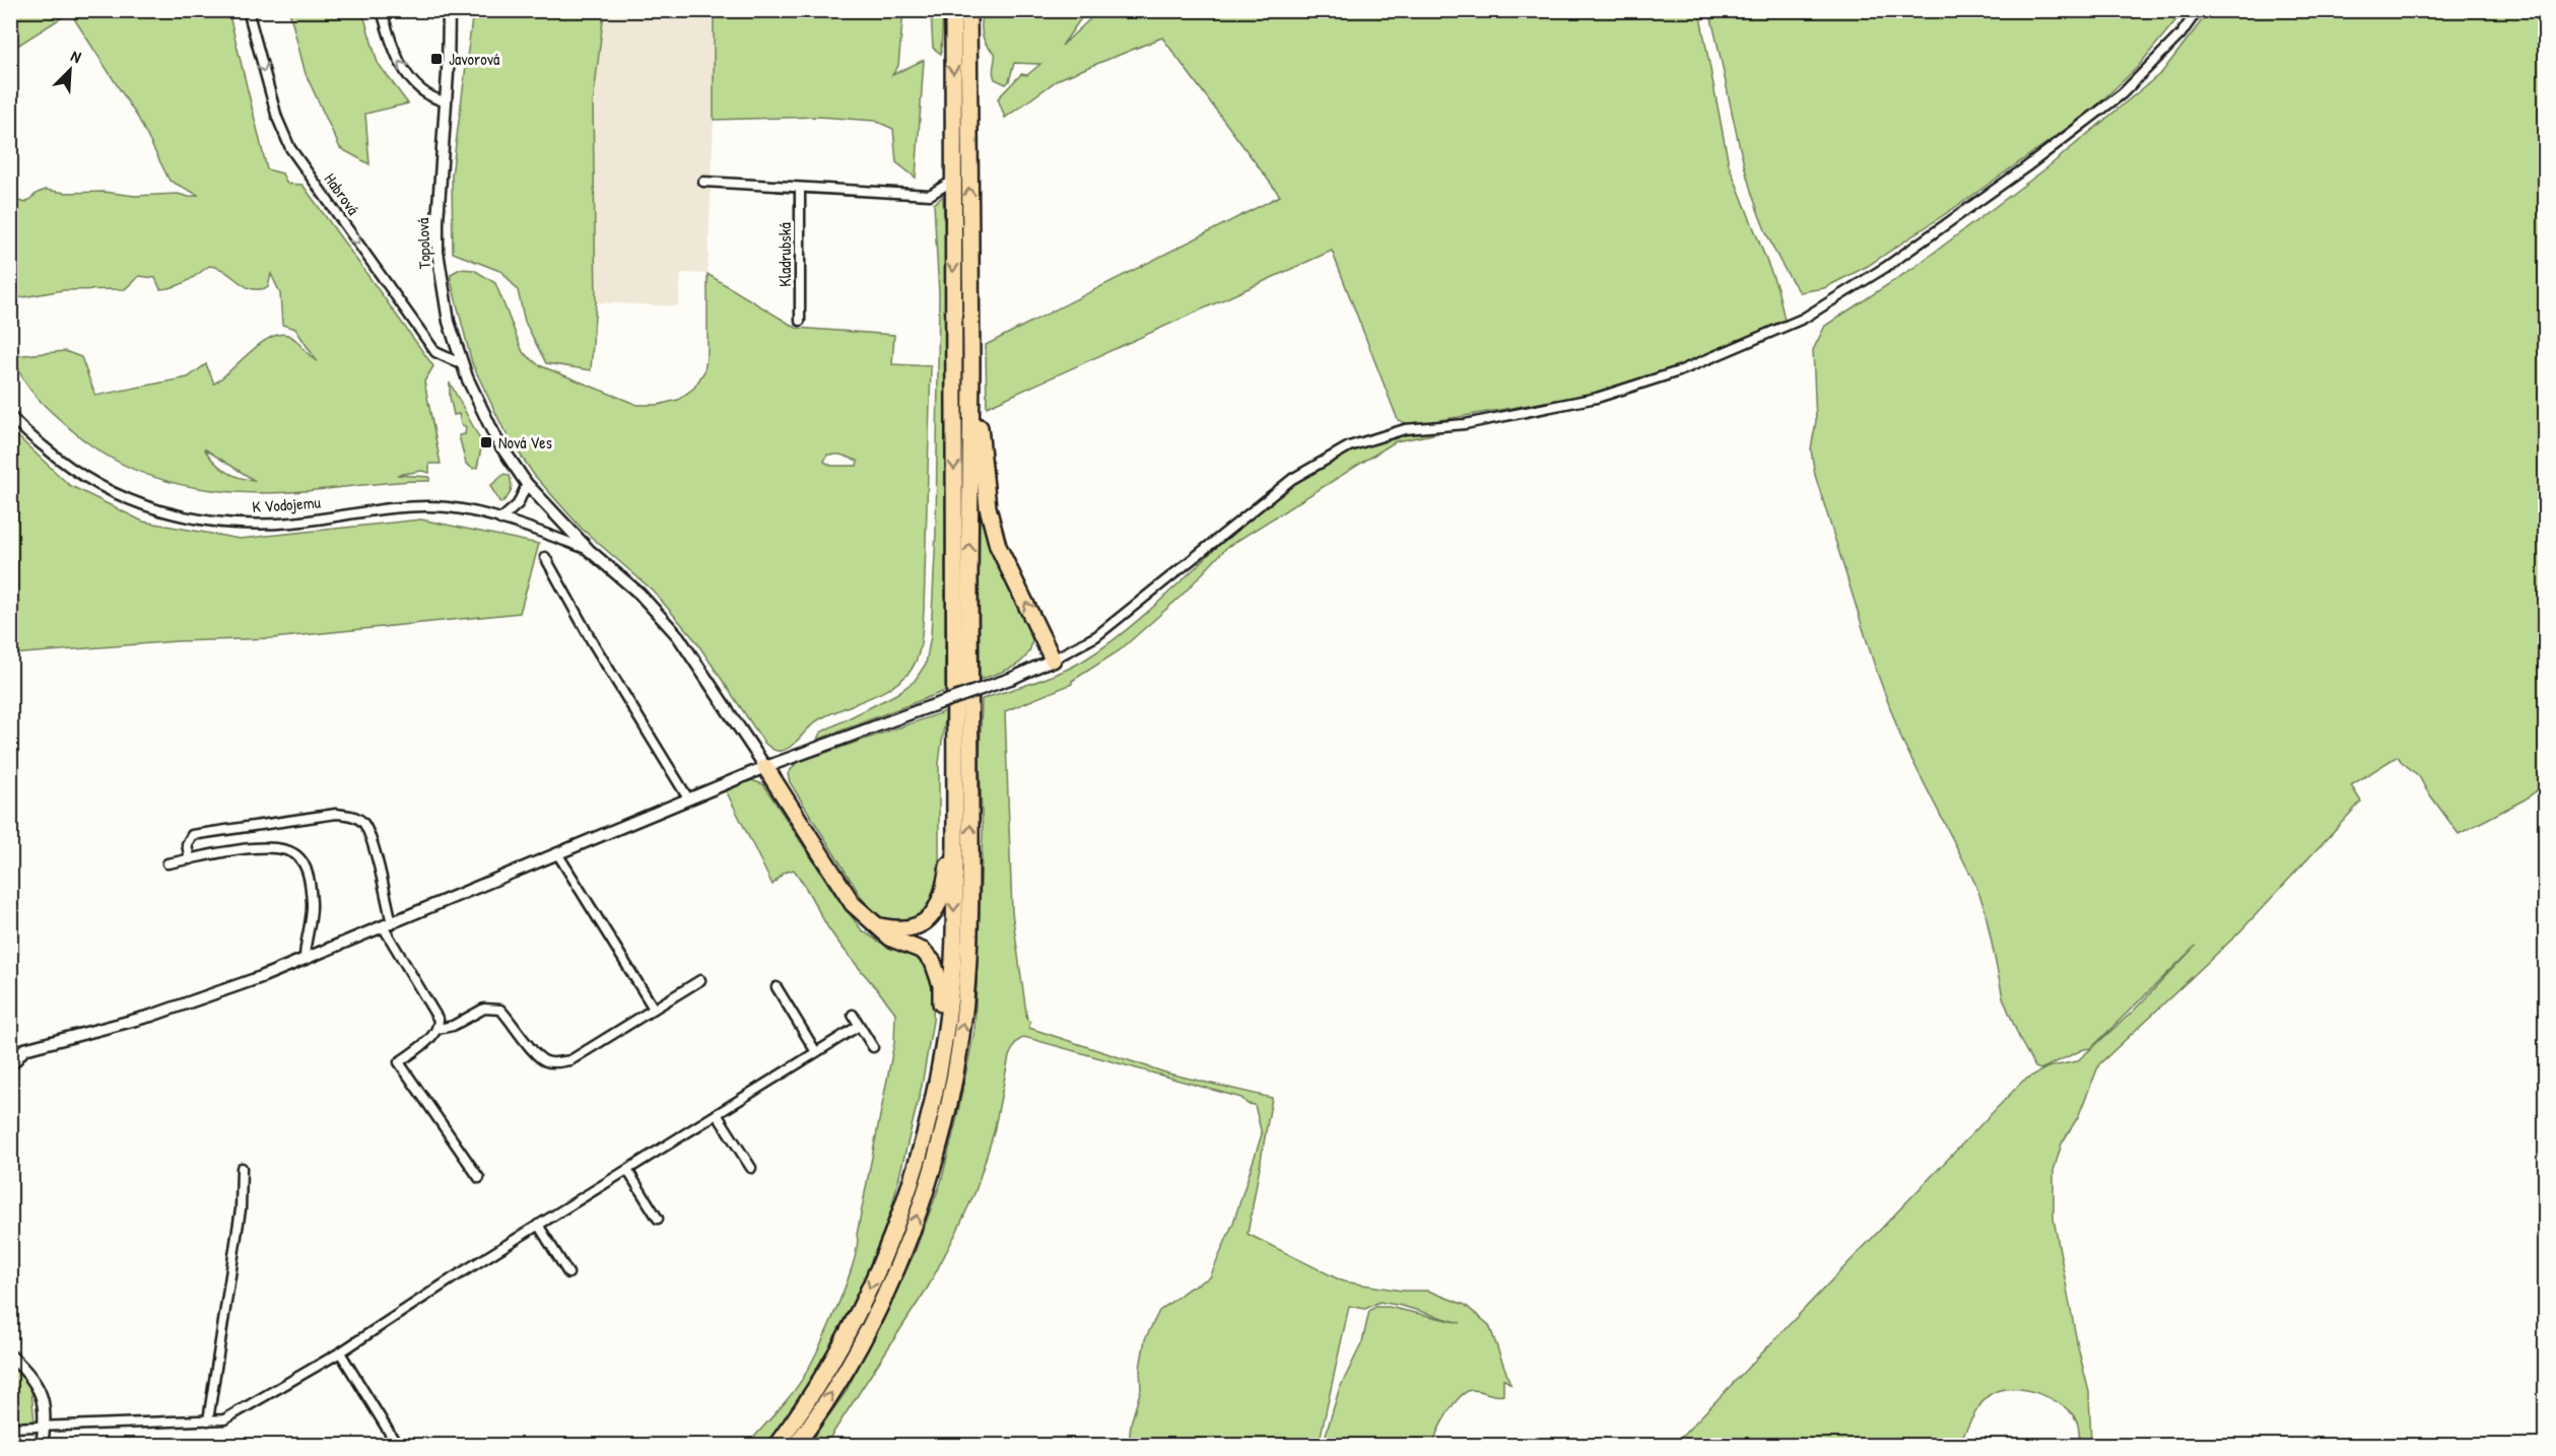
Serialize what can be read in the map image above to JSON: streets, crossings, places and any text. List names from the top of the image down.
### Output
{
  "streets": {
    "street": [
      "Habrová",
      "Topolová",
      "Kladrubská",
      "K Vodojemu"
    ]
  },
  "crossings": [
    ["Habrová", "Topolová"],
    ["Topolová", "K Vodojemu"]
  ],
  "one_way": ["Habrová"],
  "places": {
    "transit": ["Javorová", "Nová Ves"]
  },
  "north": "top right"
}
